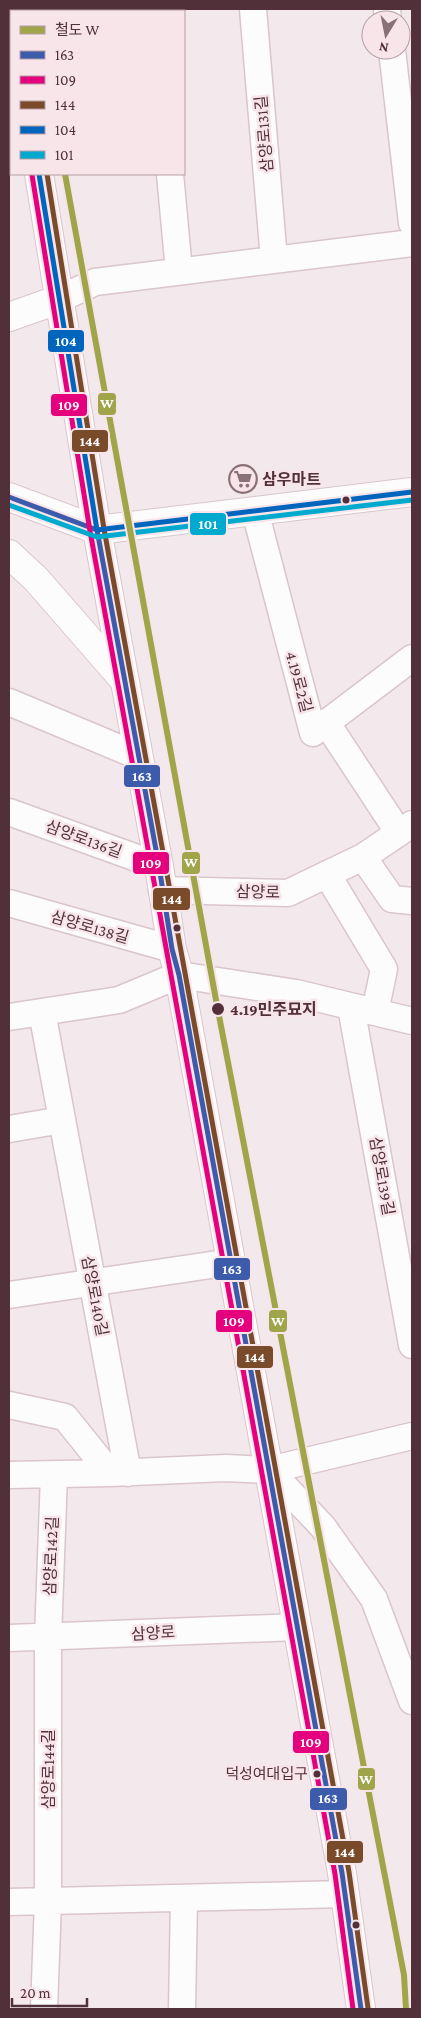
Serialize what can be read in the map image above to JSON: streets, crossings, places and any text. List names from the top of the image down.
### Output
{
  "streets": {
    "street": [
      "삼양로131길",
      "4.19로2길",
      "삼양로136길",
      "삼양로",
      "삼양로138길",
      "삼양로139길",
      "삼양로140길",
      "삼양로142길",
      "삼양로144길"
    ]
  },
  "crossings": [
    ["4.19로2길", "삼양로"],
    ["삼양로136길", "삼양로"],
    ["삼양로", "삼양로139길"],
    ["삼양로", "삼양로142길"],
    ["삼양로", "삼양로144길"],
    ["삼양로142길", "삼양로144길"]
  ],
  "places": {
    "supermarket": ["삼우마트"],
    "other": ["4.19민주묘지", "덕성여대입구"]
  },
  "lines": [
    "rail line W",
    "transit line 109",
    "transit line 144",
    "transit line 104",
    "transit line 163",
    "transit line 101"
  ],
  "legend": [
    "철도 W",
    "163",
    "109",
    "144",
    "104",
    "101"
  ],
  "scale_bar": "20 m",
  "north": "bottom"
}
